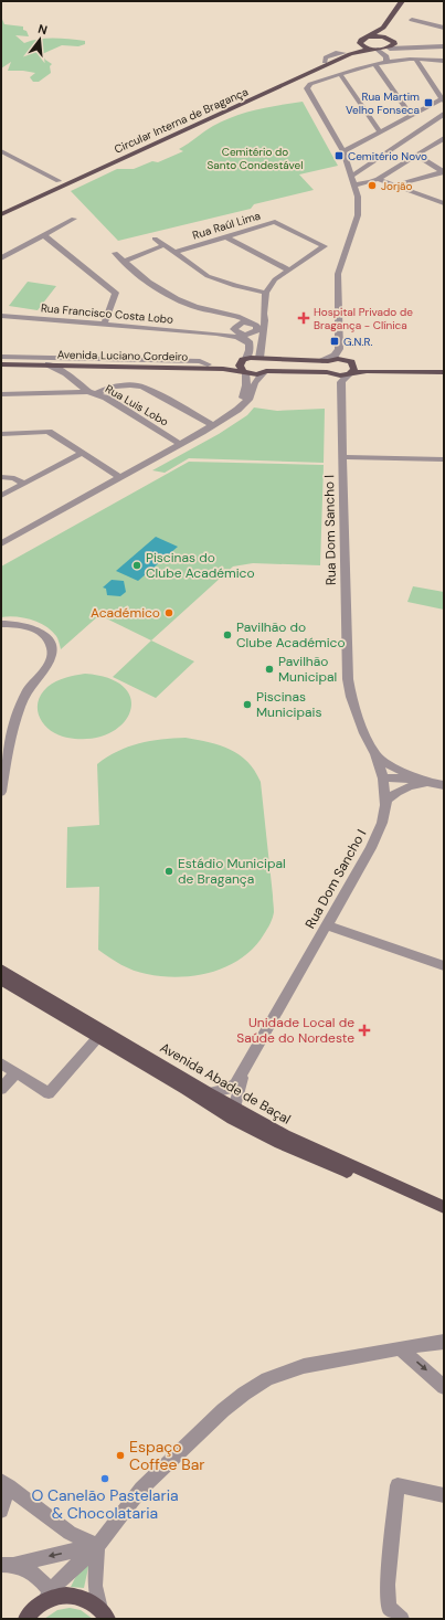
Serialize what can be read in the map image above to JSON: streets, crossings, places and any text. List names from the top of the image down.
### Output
{
  "streets": {
    "main road": ["Circular Interna de Bragança", "Avenida Luciano Cordeiro", "Avenida Abade de Baçal"],
    "street": [
      "Rua Raúl Lima",
      "Rua Francisco Costa Lobo",
      "Rua Luis Lobo",
      "Rua Dom Sancho I"
    ]
  },
  "crossings": [
    ["Avenida Luciano Cordeiro", "Rua Dom Sancho I"]
  ],
  "parks": ["Cemitério do Santo Condestável"],
  "places": {
    "transit": ["Rua Martim Velho Fonseca", "Cemitério Novo", "G.N.R."],
    "other": [
      "Jorjão",
      "Piscinas do Clube Académico",
      "Académico",
      "Pavilhão do Clube Académico",
      "Pavilhão Municipal",
      "Piscinas Municipais",
      "Estádio Municipal de Bragança",
      "Espaço Coffee Bar",
      "O Canelão Pastelaria & Chocolataria"
    ],
    "health": ["Hospital Privado de Bragança - Clínica", "Unidade Local de Saúde do Nordeste"]
  },
  "north": "top"
}
